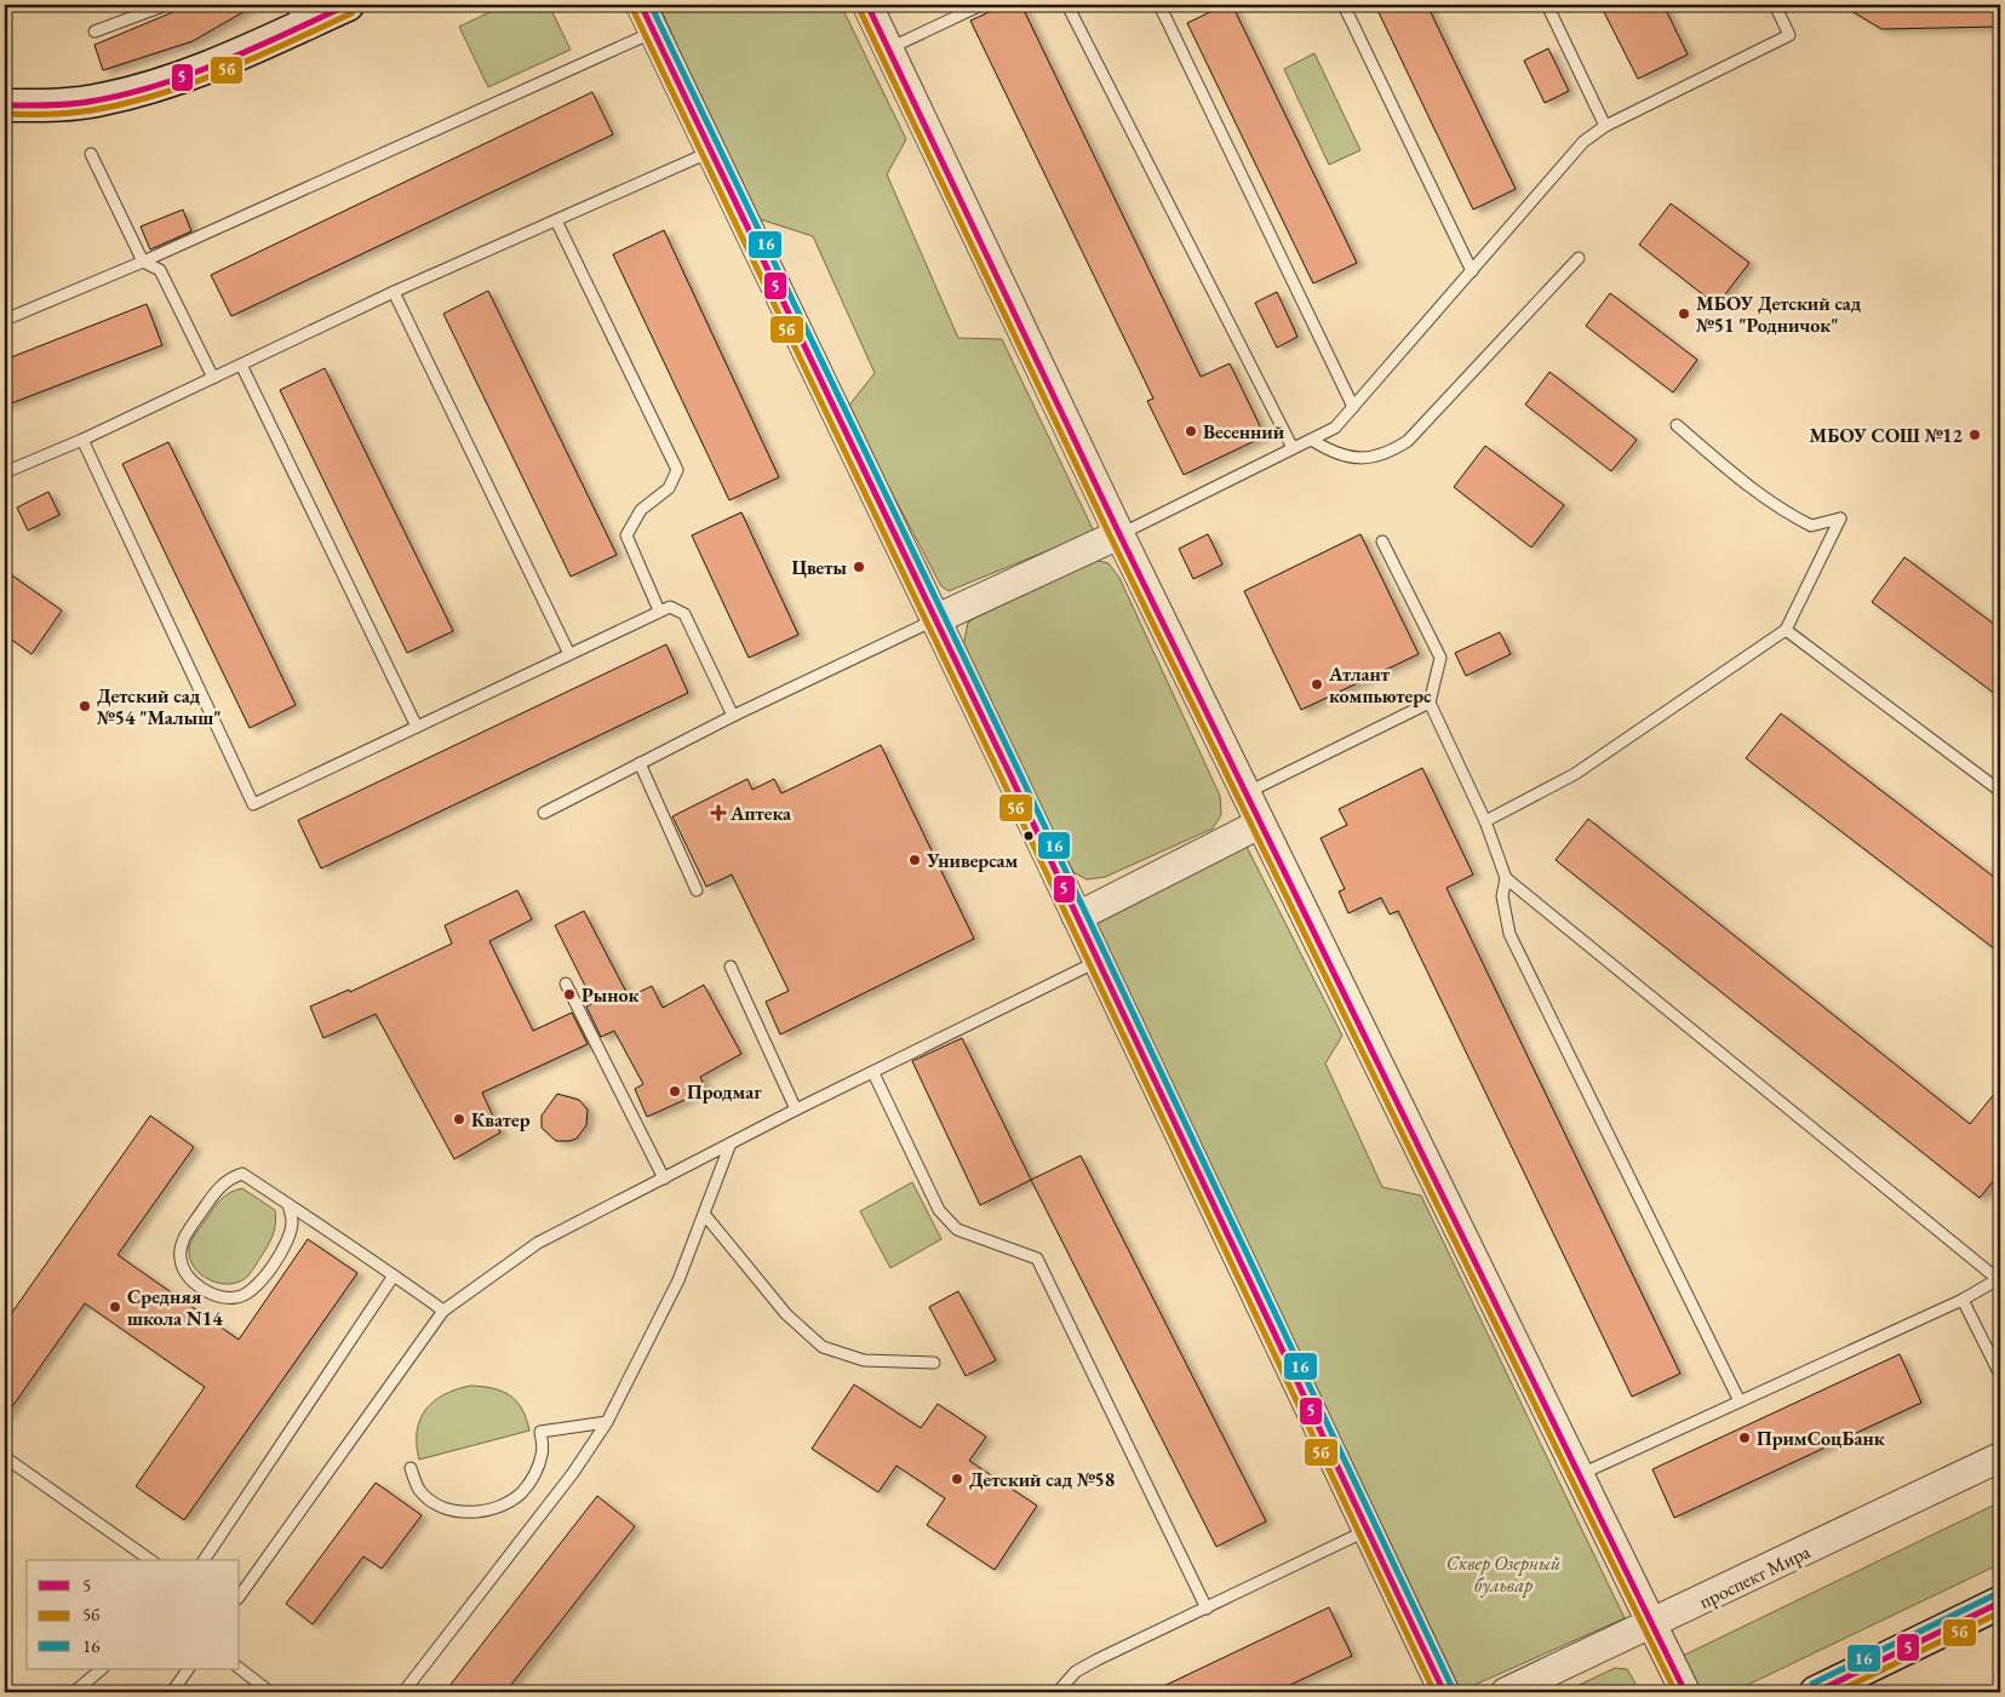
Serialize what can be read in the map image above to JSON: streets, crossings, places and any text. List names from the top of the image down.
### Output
{
  "streets": {
    "street": ["проспект Мира"]
  },
  "parks": ["Сквер Озерный бульвар"],
  "places": {
    "other": [
      "МБОУ Детский сад №51 \"Родничок\"",
      "Весенний",
      "МБОУ СОШ №12",
      "Цветы",
      "Атлант компьютерс",
      "Детский сад №54 \"Малыш\"",
      "Универсам",
      "Рынок",
      "Продмаг",
      "Кватер",
      "Средняя школа N14",
      "ПримСоцБанк",
      "Детский сад №58"
    ],
    "health": ["Аптека"]
  },
  "lines": ["transit line 5", "transit line 16", "transit line 5б"],
  "legend": ["5", "5б", "16"]
}
